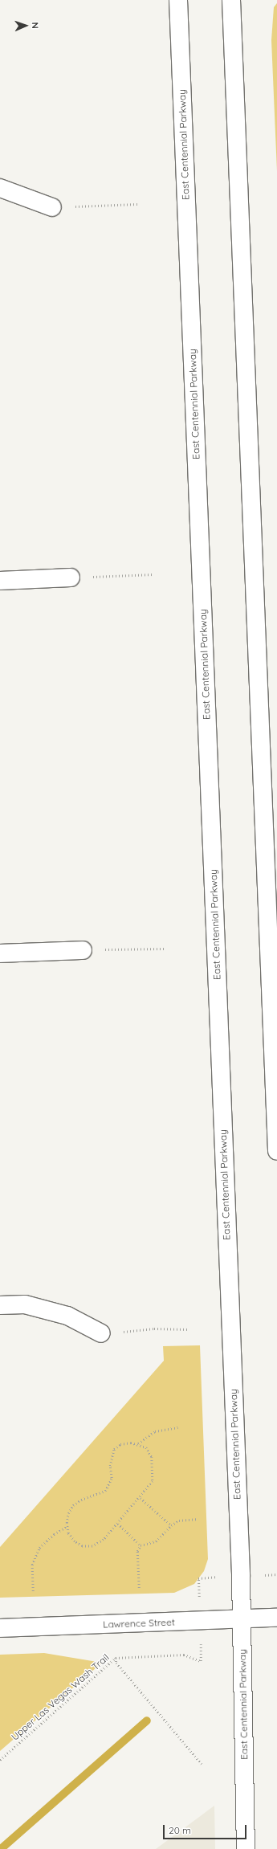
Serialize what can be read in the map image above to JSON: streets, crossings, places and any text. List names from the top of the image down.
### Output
{
  "streets": {
    "main road": ["East Centennial Parkway", "Lawrence Street"],
    "path": ["Upper Las Vegas Wash Trail"]
  },
  "crossings": [
    ["East Centennial Parkway", "Lawrence Street"],
    ["East Centennial Parkway", "Upper Las Vegas Wash Trail"],
    ["Lawrence Street", "Upper Las Vegas Wash Trail"]
  ],
  "scale_bar": "20 m",
  "north": "right"
}
